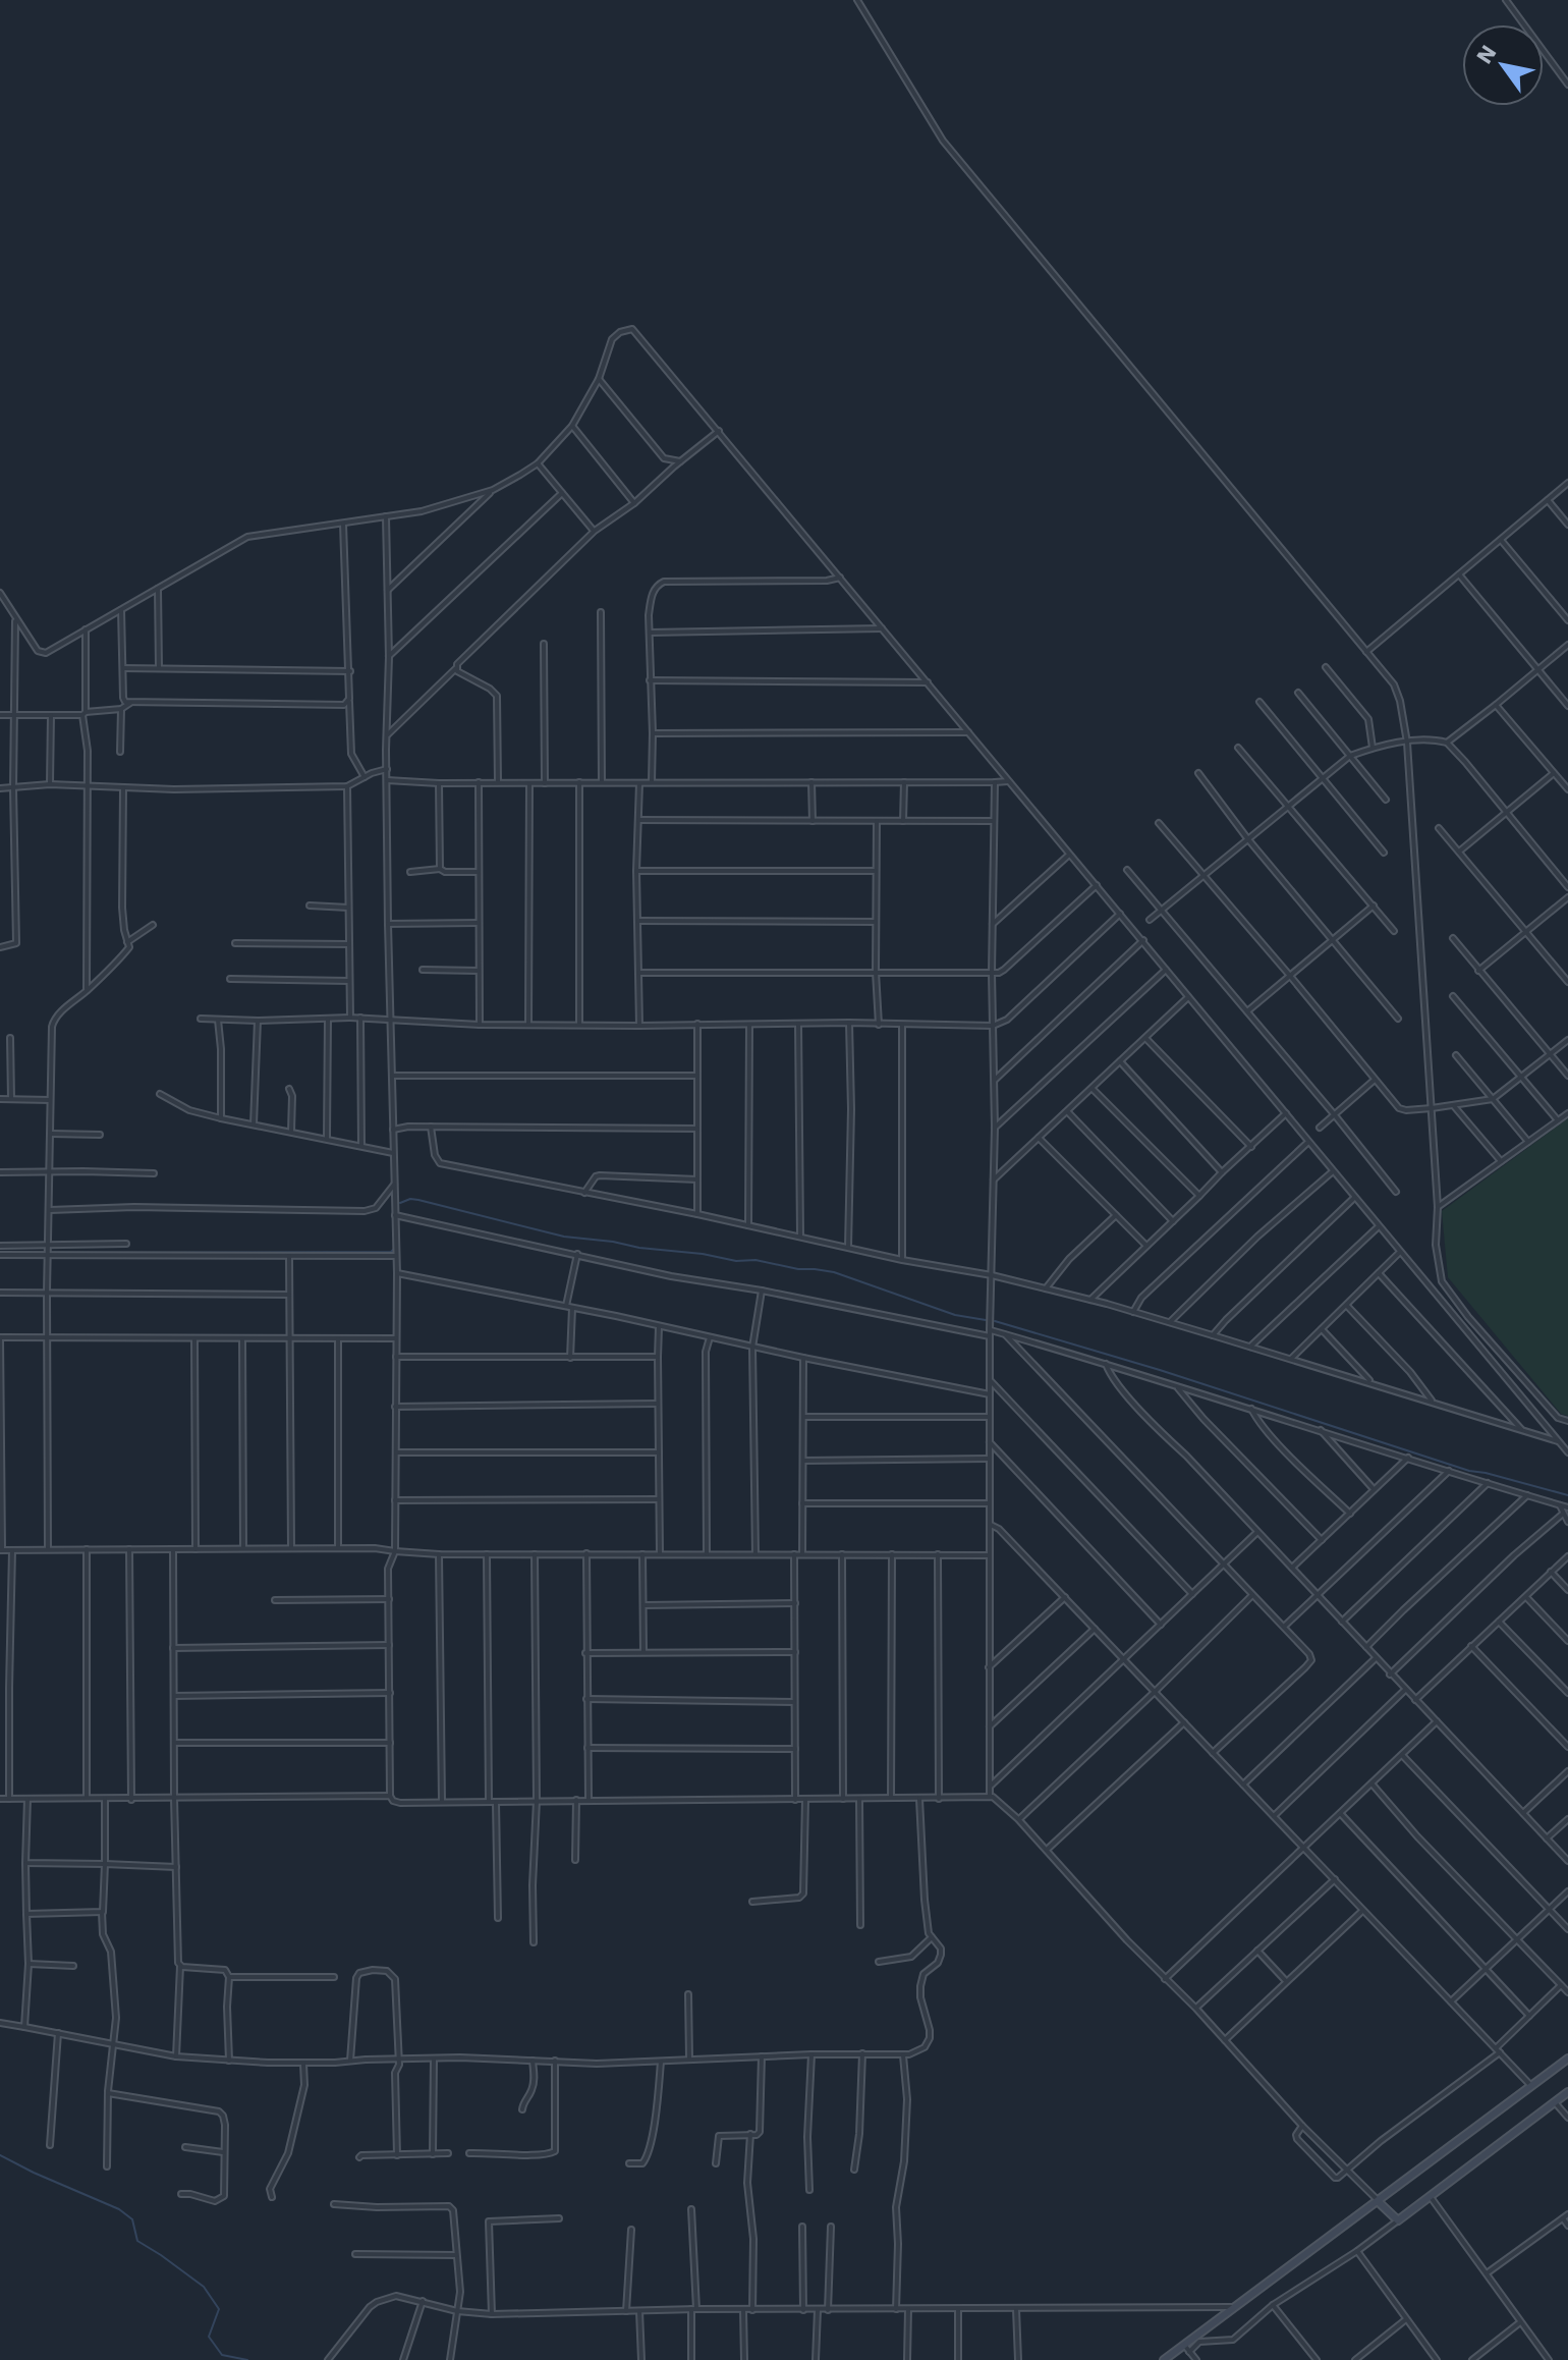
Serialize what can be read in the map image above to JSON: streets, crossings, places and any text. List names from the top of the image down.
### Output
{
  "north": "top left"
}
